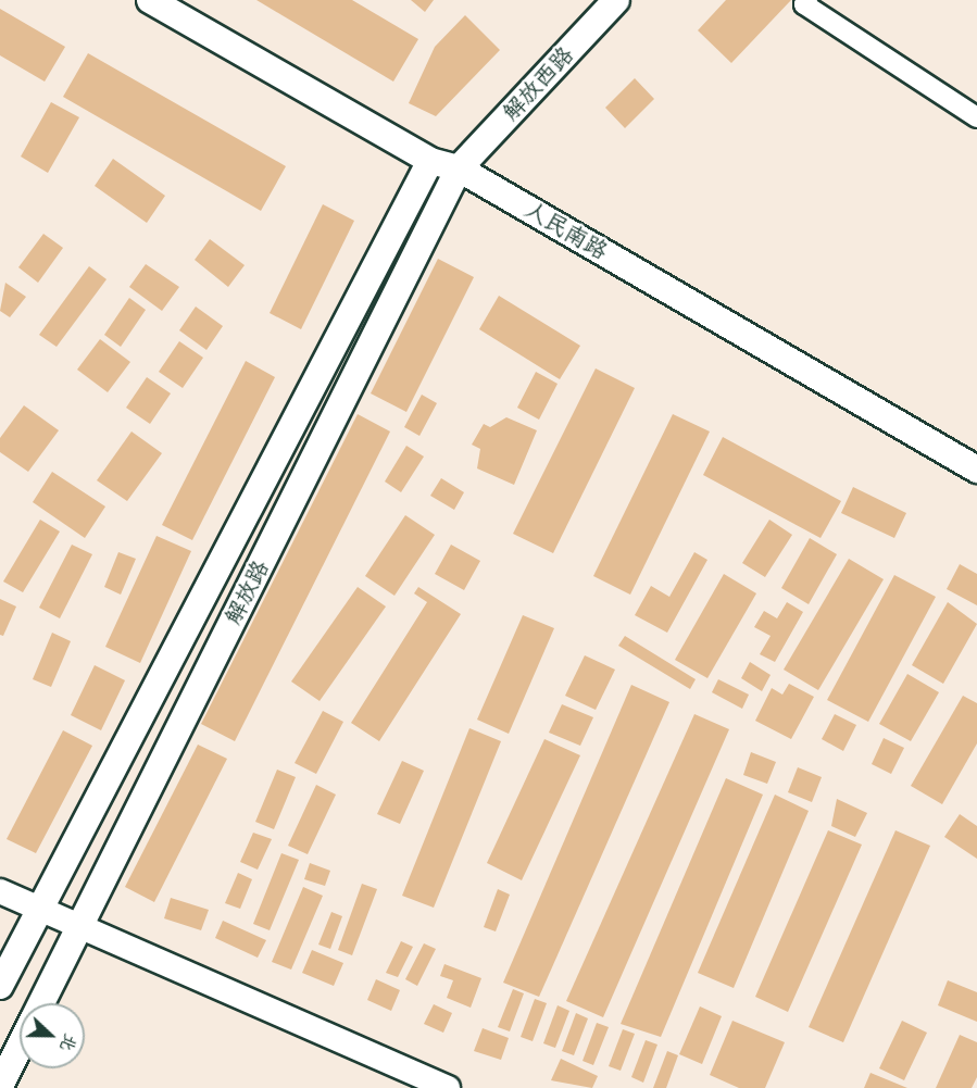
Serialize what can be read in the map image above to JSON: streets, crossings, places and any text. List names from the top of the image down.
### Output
{
  "streets": {
    "main road": ["解放西路", "人民南路", "解放路"]
  },
  "crossings": [
    ["解放西路", "人民南路"],
    ["解放西路", "解放路"],
    ["人民南路", "解放路"]
  ],
  "north": "right"
}
